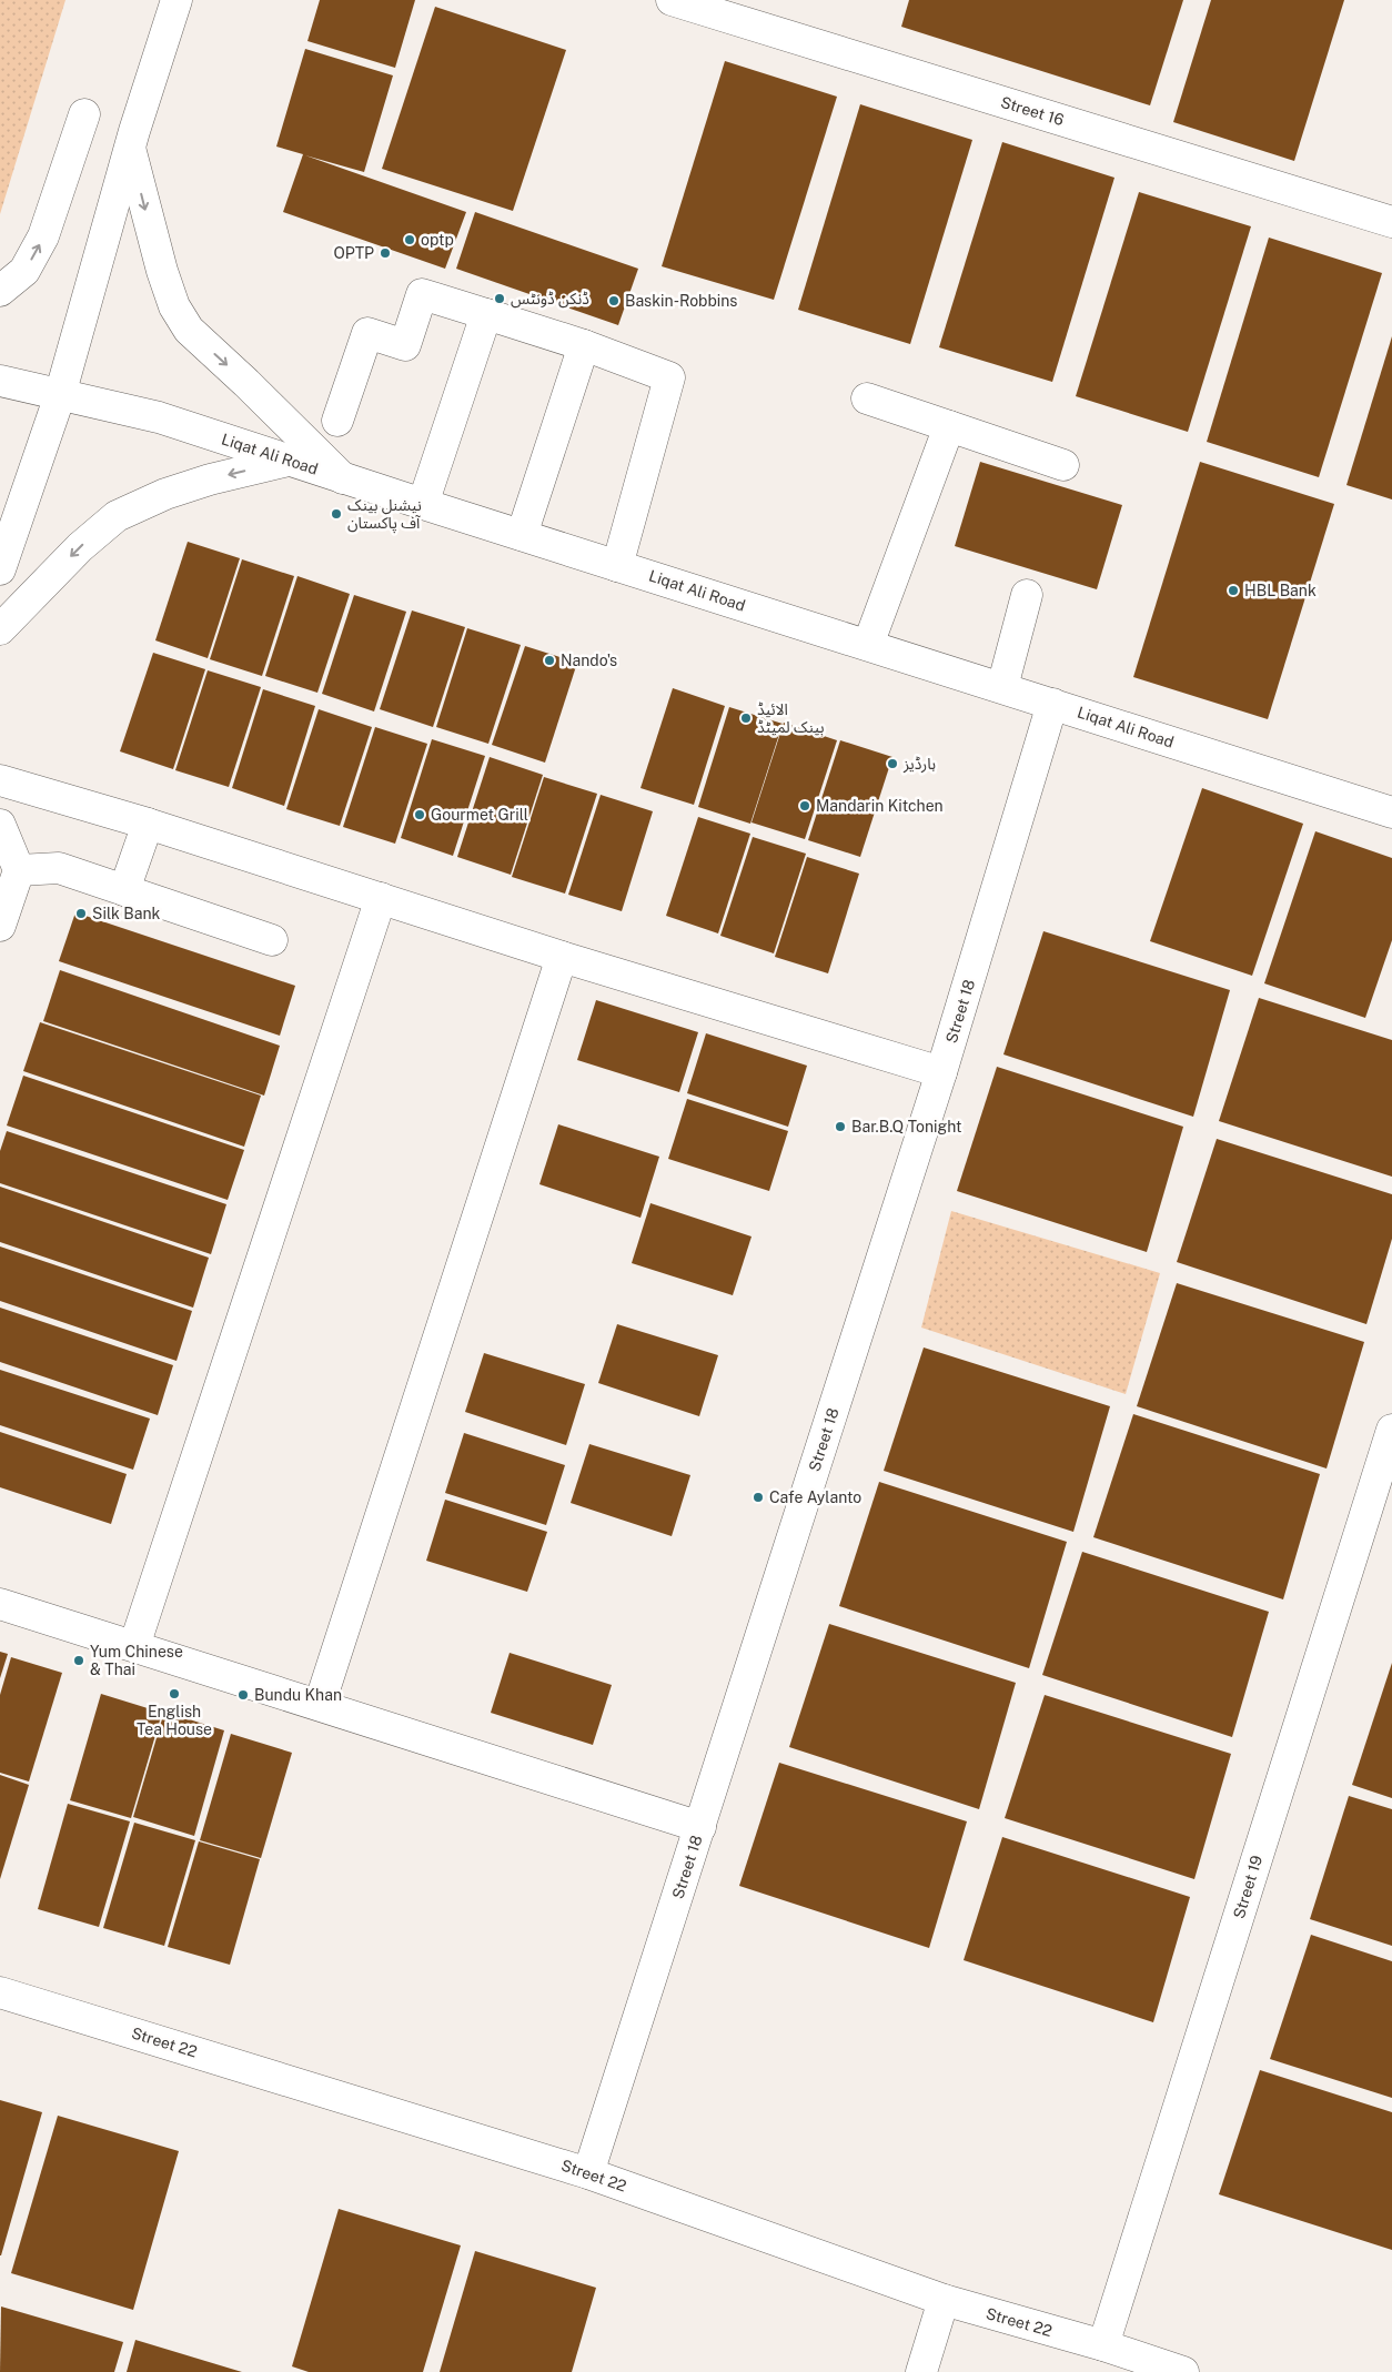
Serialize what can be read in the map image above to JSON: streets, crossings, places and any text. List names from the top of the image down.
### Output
{
  "streets": {
    "street": [
      "Street 16",
      "Liqat Ali Road",
      "Street 18",
      "Street 19",
      "Street 22"
    ]
  },
  "crossings": [
    ["Liqat Ali Road", "Street 18"],
    ["Street 18", "Street 22"],
    ["Street 19", "Street 22"]
  ],
  "places": [
    "optp",
    "OPTP",
    "ڈنکن ڈونٹس",
    "Baskin-Robbins",
    "نیشنل بینک آف پاکستان",
    "HBL Bank",
    "Nando's",
    "الائیڈ بینک لمیٹڈ",
    "ہارڈیز",
    "Mandarin Kitchen",
    "Gourmet Grill",
    "Silk Bank",
    "Bar.B.Q Tonight",
    "Cafe Aylanto",
    "Yum Chinese & Thai",
    "English Tea House",
    "Bundu Khan"
  ]
}
